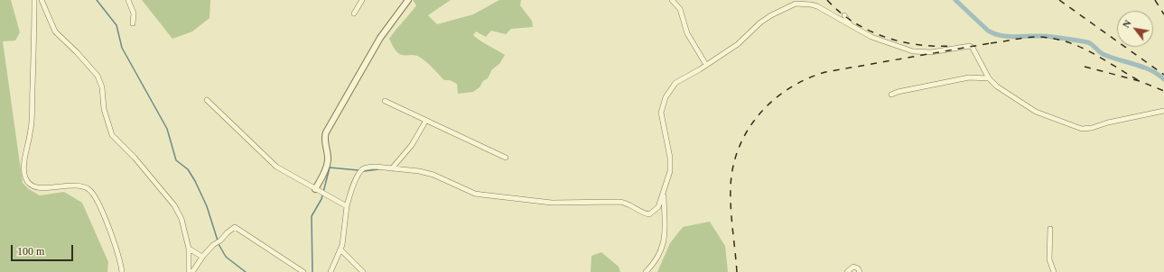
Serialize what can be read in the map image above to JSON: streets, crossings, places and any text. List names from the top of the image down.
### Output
{
  "scale_bar": "100 m",
  "north": "top left"
}
